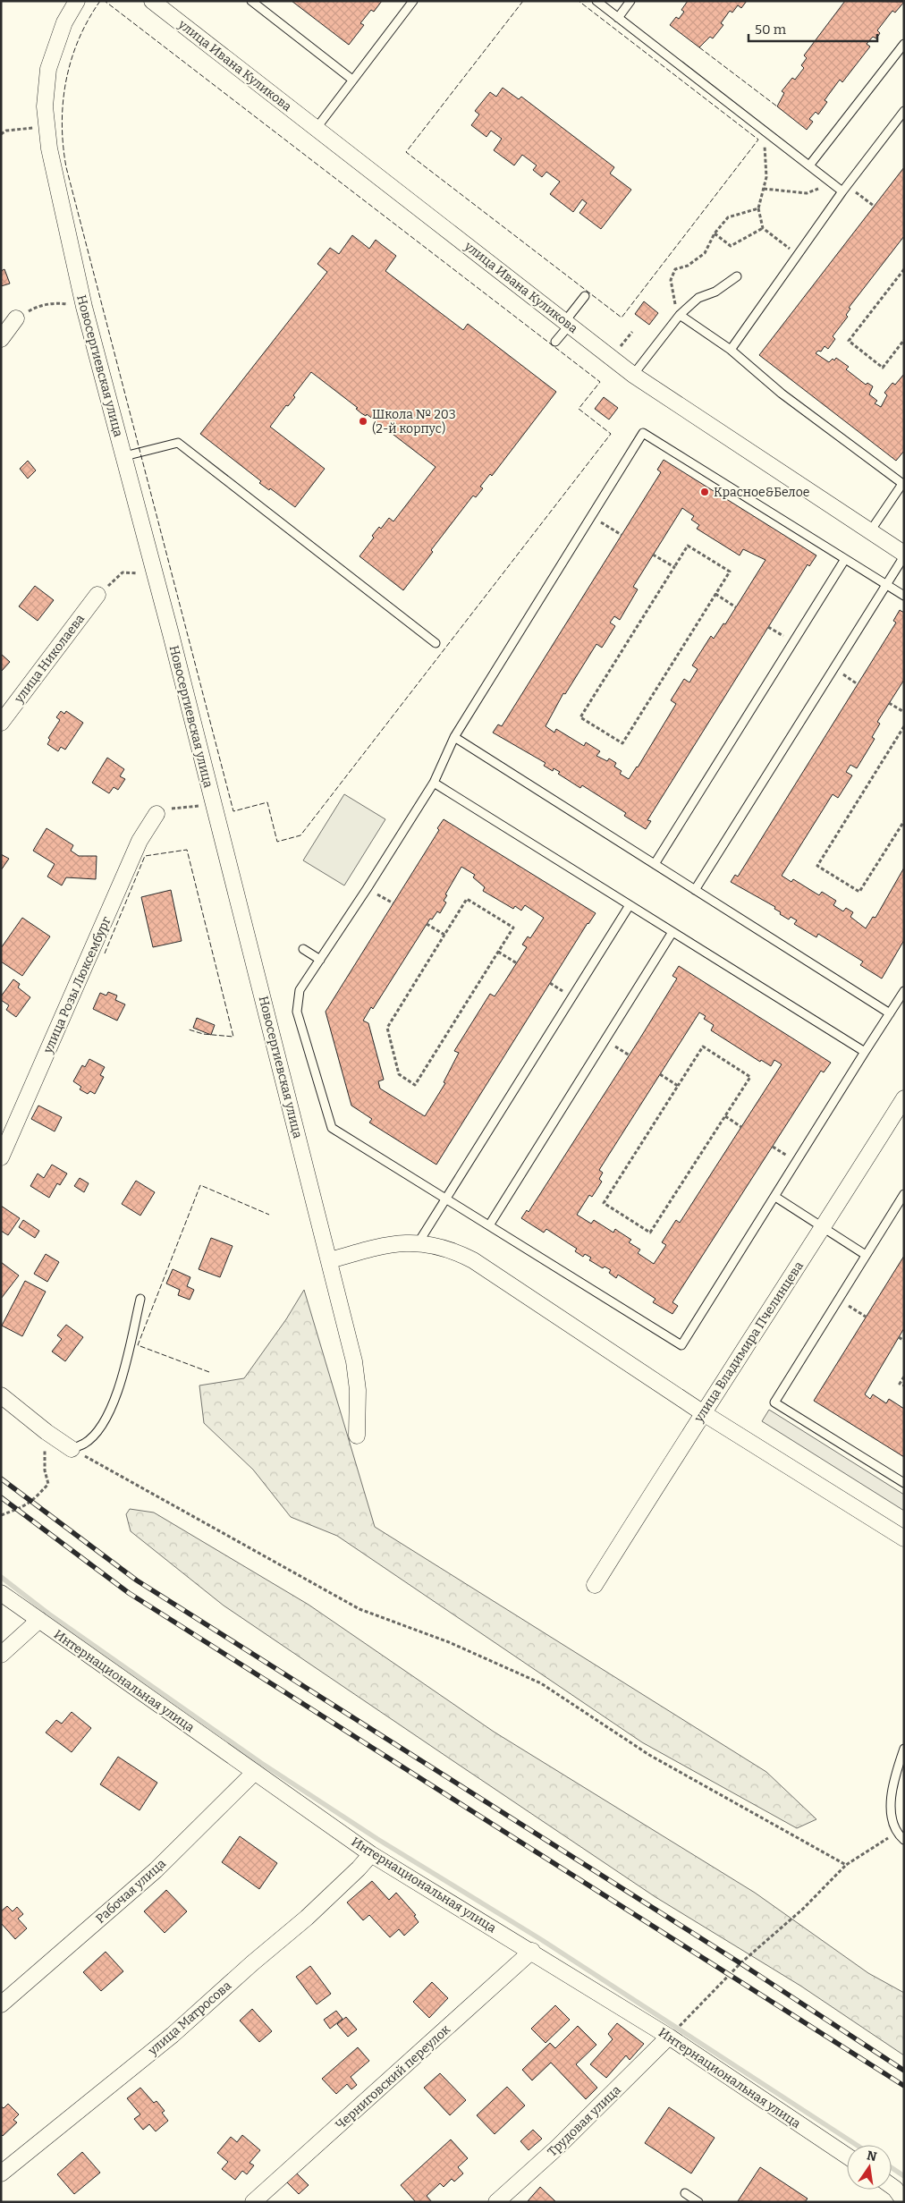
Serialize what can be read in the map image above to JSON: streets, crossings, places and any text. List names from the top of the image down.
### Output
{
  "streets": {
    "street": [
      "улица Ивана Куликова",
      "Новосергиевская улица",
      "улица Николаева",
      "улица Розы Люксембург",
      "улица Владимира Пчелинцева",
      "Интернациональная улица",
      "Рабочая улица",
      "улица Матросова",
      "Черниговский переулок",
      "Трудовая улица"
    ]
  },
  "crossings": [
    ["Интернациональная улица", "Рабочая улица"],
    ["Интернациональная улица", "улица Матросова"],
    ["Интернациональная улица", "Черниговский переулок"],
    ["Интернациональная улица", "Трудовая улица"]
  ],
  "places": ["Школа № 203 (2-й корпус)", "Красное&Белое"],
  "scale_bar": "50 m",
  "north": "top"
}
